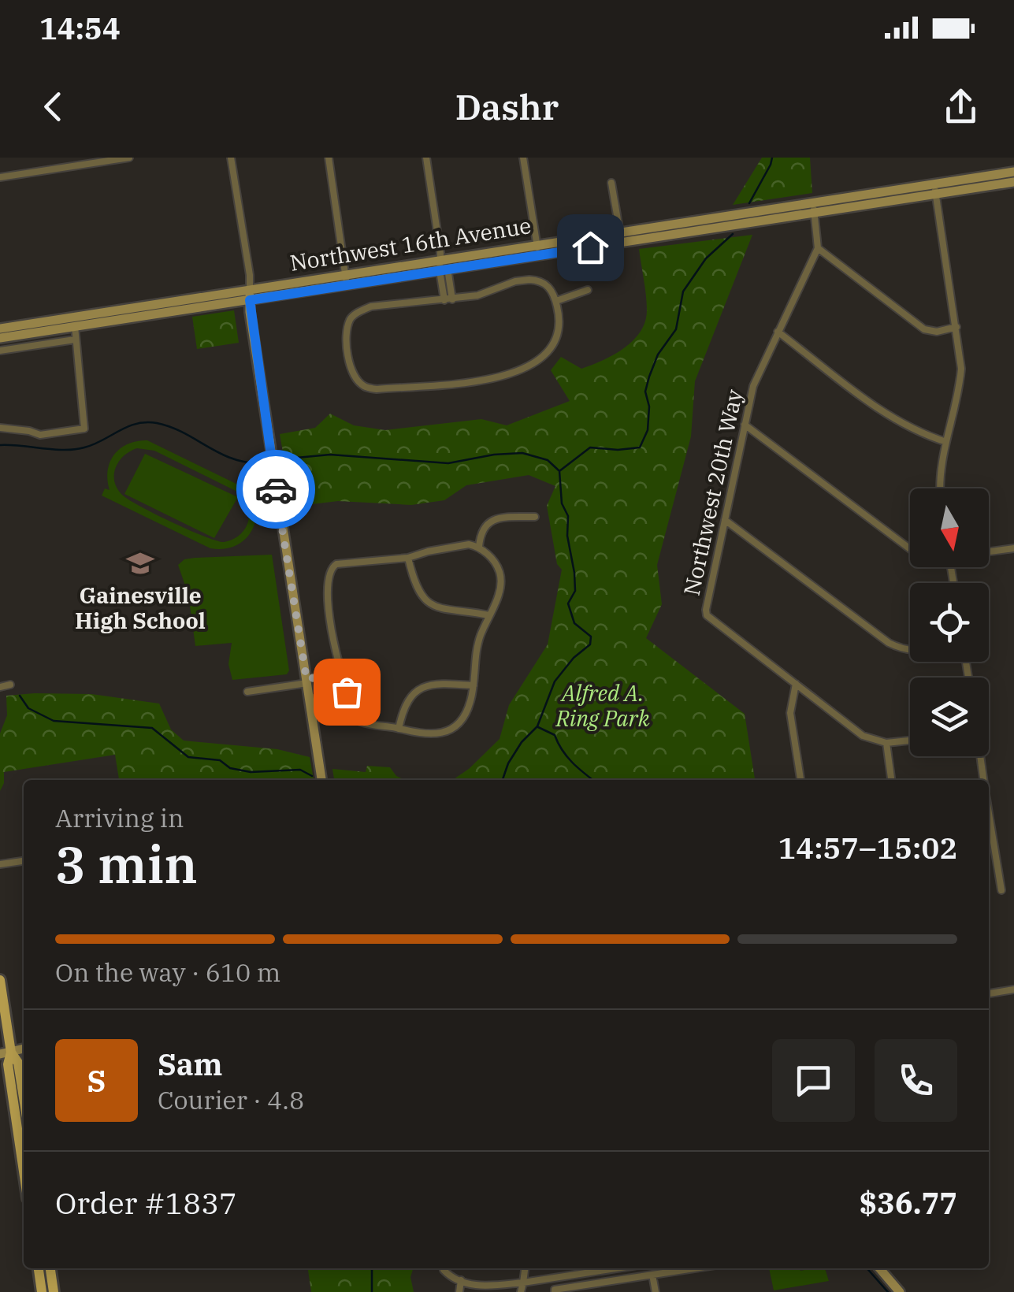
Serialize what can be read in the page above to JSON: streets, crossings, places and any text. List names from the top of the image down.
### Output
{
  "streets": {
    "main road": ["Northwest 16th Avenue"],
    "street": ["Northwest 20th Way"]
  },
  "parks": ["Alfred A. Ring Park"],
  "places": {
    "school or university": ["Gainesville High School"]
  },
  "north": "bottom",
  "page": {
    "status": "14:54",
    "header": "Dashr",
    "heading": ["3 min", "Arriving in", "14:57–15:02"],
    "panel": [
      "Sam",
      "Courier · 4.8",
      "Order #1837",
      "$36.77"
    ],
    "bar": "On the way · 610 m",
    "round": "S"
  }
}
